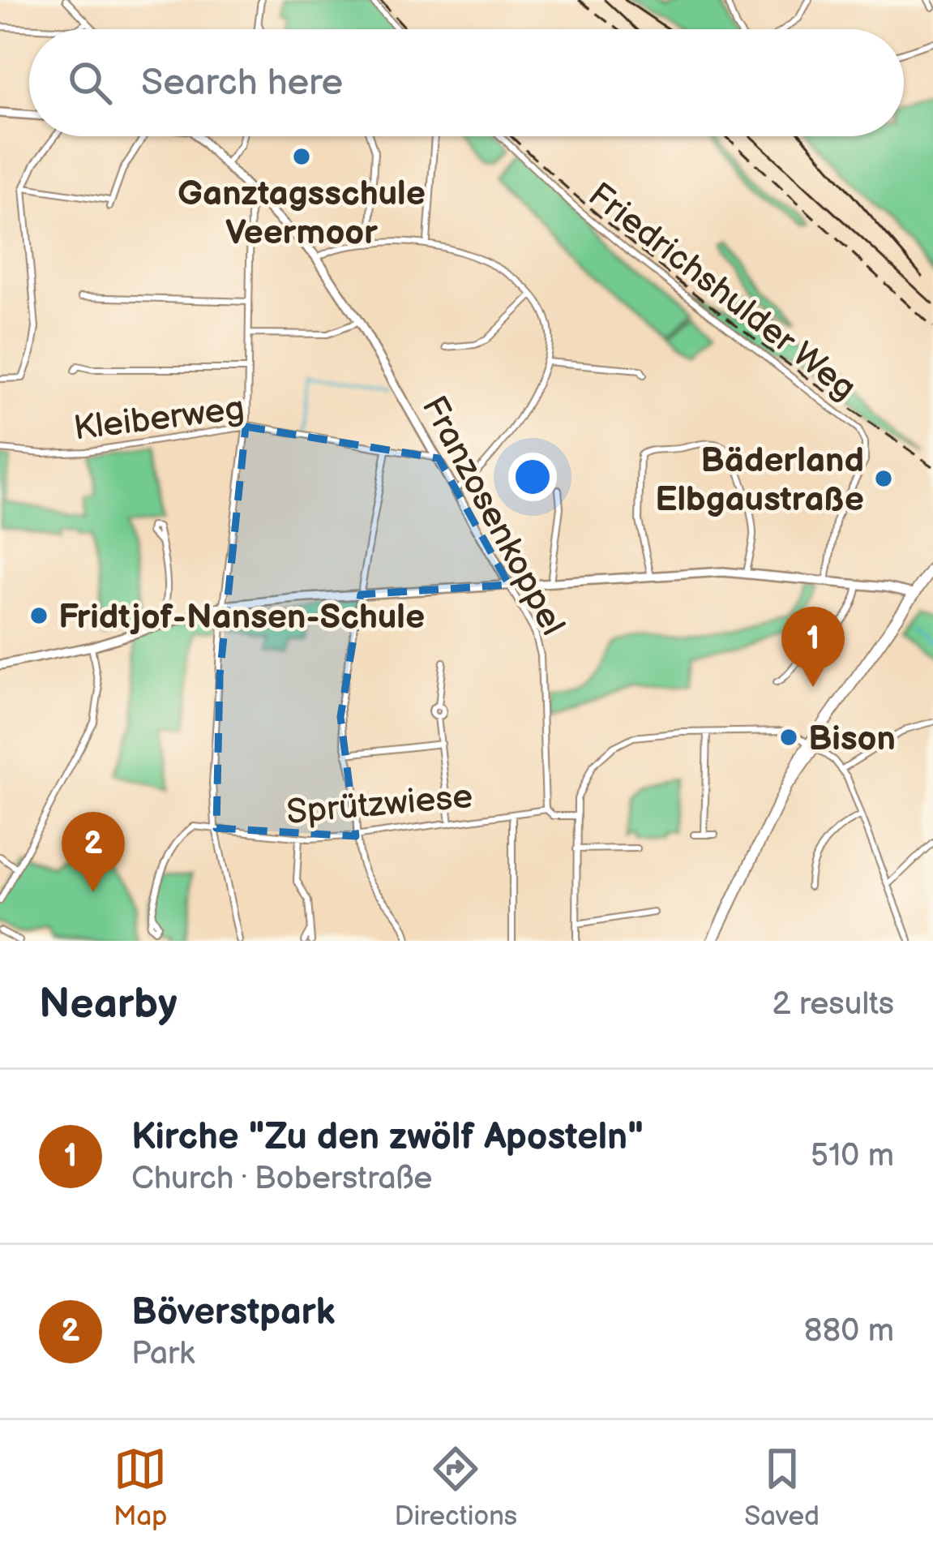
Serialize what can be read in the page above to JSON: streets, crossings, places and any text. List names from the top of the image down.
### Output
{
  "streets": {
    "street": [
      "Friedrichshulder Weg",
      "Kleiberweg",
      "Franzosenkoppel",
      "Sprützwiese"
    ]
  },
  "crossings": [
    ["Kleiberweg", "Franzosenkoppel"],
    ["Franzosenkoppel", "Sprützwiese"]
  ],
  "places": [
    "Ganztagsschule Veermoor",
    "Bäderland Elbgaustraße",
    "Fridtjof-Nansen-Schule",
    "Bison"
  ],
  "page": {
    "search": "Search here",
    "pins": ["1", "2"],
    "heading": ["Nearby", "2 results"],
    "list": [
      {
        "mark": "1",
        "name": "Kirche \"Zu den zwölf Aposteln\"",
        "note": "Church · Boberstraße",
        "value": "510 m"
      },
      {
        "mark": "2",
        "name": "Böverstpark",
        "note": "Park",
        "value": "880 m"
      }
    ],
    "nav": ["Map", "Directions", "Saved"]
  }
}
